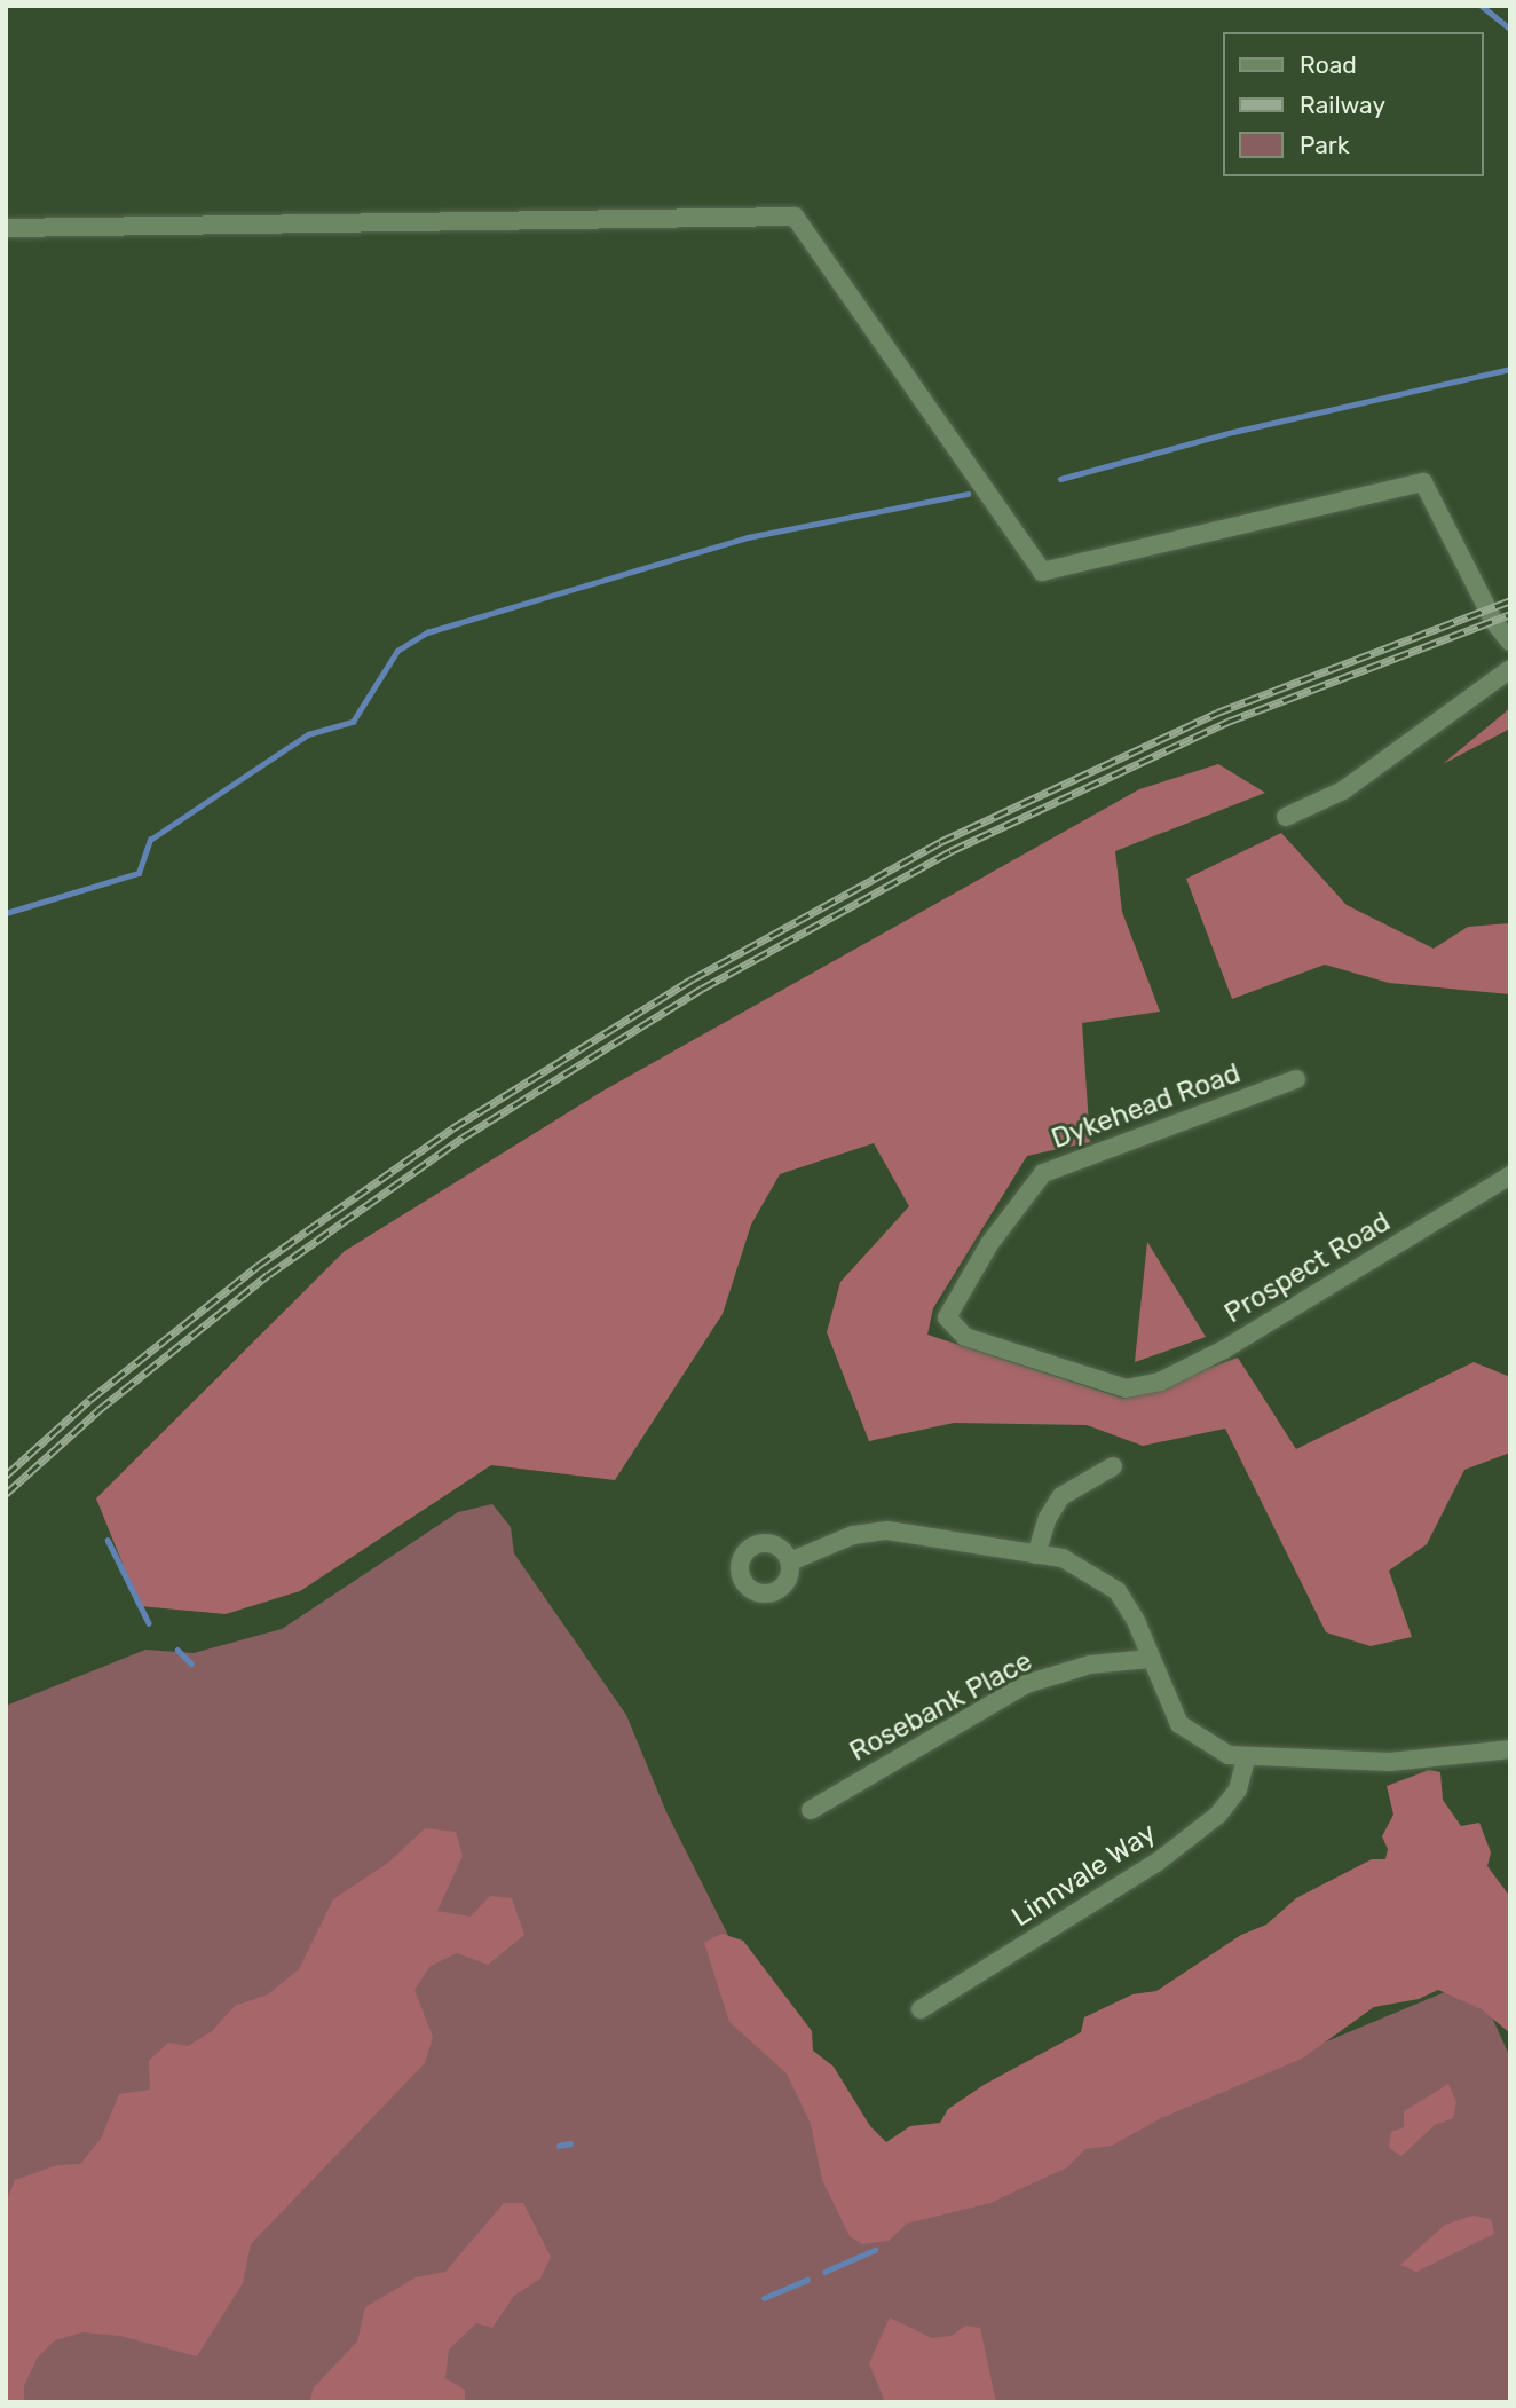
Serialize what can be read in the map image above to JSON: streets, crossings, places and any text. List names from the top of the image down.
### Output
{
  "streets": {
    "street": [
      "Dykehead Road",
      "Prospect Road",
      "Rosebank Place",
      "Linnvale Way"
    ]
  },
  "crossings": [
    ["Dykehead Road", "Prospect Road"]
  ],
  "legend": ["Road", "Railway", "Park"]
}
